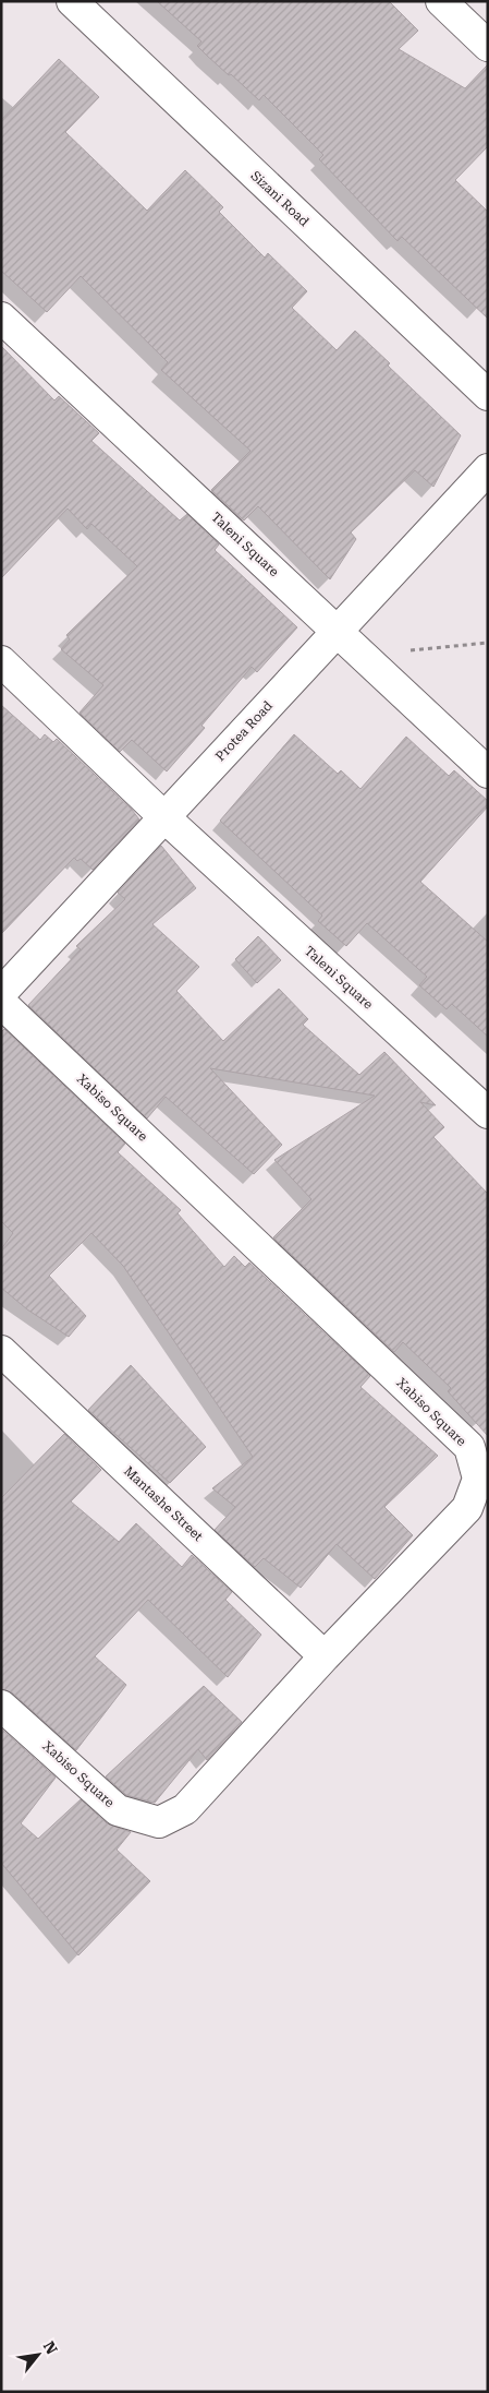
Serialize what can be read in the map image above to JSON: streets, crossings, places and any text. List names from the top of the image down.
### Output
{
  "streets": {
    "street": [
      "Sizani Road",
      "Taleni Square",
      "Protea Road",
      "Xabiso Square",
      "Mantashe Street"
    ]
  },
  "crossings": [
    ["Taleni Square", "Protea Road"],
    ["Xabiso Square", "Mantashe Street"]
  ],
  "north": "top right"
}
